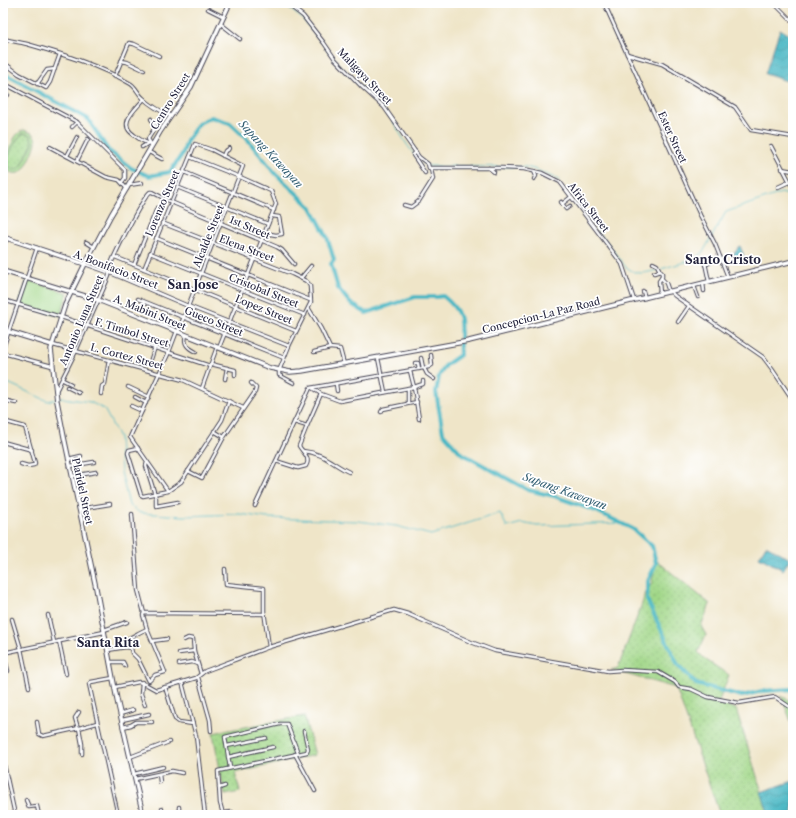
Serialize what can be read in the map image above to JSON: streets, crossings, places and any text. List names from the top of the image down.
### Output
{
  "streets": {
    "street": [
      "Maligaya Street",
      "Centro Street",
      "Ester Street",
      "Lorenzo Street",
      "Africa Street",
      "1st Street",
      "Alcalde Street",
      "Elena Street",
      "A. Bonifacio Street",
      "Cristobal Street",
      "Lopez Street",
      "A. Mabini Street",
      "Concepcion-La Paz Road",
      "Antonio Luna Street",
      "Gueco Street",
      "F. Timbol Street",
      "L. Cortez Street",
      "Plaridel Street"
    ]
  },
  "crossings": [
    ["Maligaya Street", "Africa Street"],
    ["Centro Street", "Plaridel Street"],
    ["Ester Street", "Concepcion-La Paz Road"],
    ["Lorenzo Street", "1st Street"],
    ["Lorenzo Street", "Alcalde Street"],
    ["Lorenzo Street", "Elena Street"],
    ["Lorenzo Street", "Cristobal Street"],
    ["Lorenzo Street", "Lopez Street"],
    ["Africa Street", "Concepcion-La Paz Road"],
    ["1st Street", "Alcalde Street"],
    ["1st Street", "Antonio Luna Street"],
    ["Alcalde Street", "Elena Street"],
    ["Alcalde Street", "A. Bonifacio Street"],
    ["Alcalde Street", "Cristobal Street"],
    ["Alcalde Street", "Lopez Street"],
    ["Alcalde Street", "A. Mabini Street"],
    ["Alcalde Street", "Gueco Street"],
    ["Alcalde Street", "F. Timbol Street"],
    ["Alcalde Street", "L. Cortez Street"],
    ["Elena Street", "Cristobal Street"],
    ["A. Bonifacio Street", "Antonio Luna Street"],
    ["A. Bonifacio Street", "Plaridel Street"],
    ["Lopez Street", "Antonio Luna Street"],
    ["A. Mabini Street", "Concepcion-La Paz Road"],
    ["A. Mabini Street", "Antonio Luna Street"],
    ["A. Mabini Street", "Plaridel Street"],
    ["Antonio Luna Street", "F. Timbol Street"],
    ["Antonio Luna Street", "L. Cortez Street"],
    ["Antonio Luna Street", "Plaridel Street"],
    ["F. Timbol Street", "Plaridel Street"],
    ["L. Cortez Street", "Plaridel Street"]
  ],
  "districts": ["Santo Cristo", "San Jose", "Santa Rita"],
  "water": ["Sapang Kawayan"]
}
